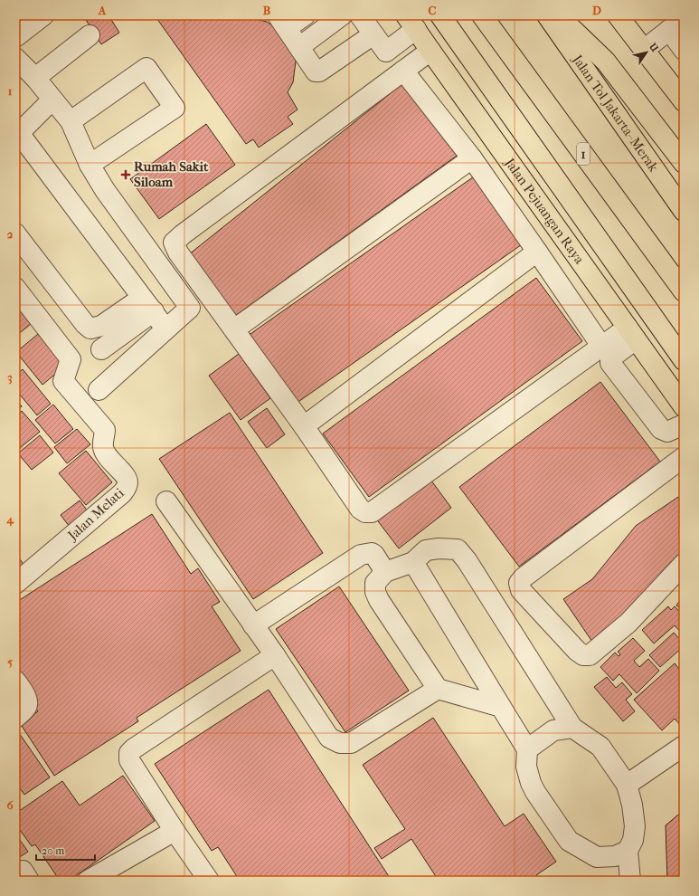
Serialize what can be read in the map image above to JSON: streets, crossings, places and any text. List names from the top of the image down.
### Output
{
  "streets": {
    "main road": ["Jalan Tol Jakarta–Merak", "1", "Jalan Pejuangan Raya"],
    "street": ["Jalan Melati"]
  },
  "places": {
    "health": ["Rumah Sakit Siloam"]
  },
  "scale_bar": "20 m",
  "north": "top right",
  "grid": {
    "columns": [
      "A",
      "B",
      "C",
      "D"
    ],
    "rows": [
      "1",
      "2",
      "3",
      "4",
      "5",
      "6"
    ]
  }
}
